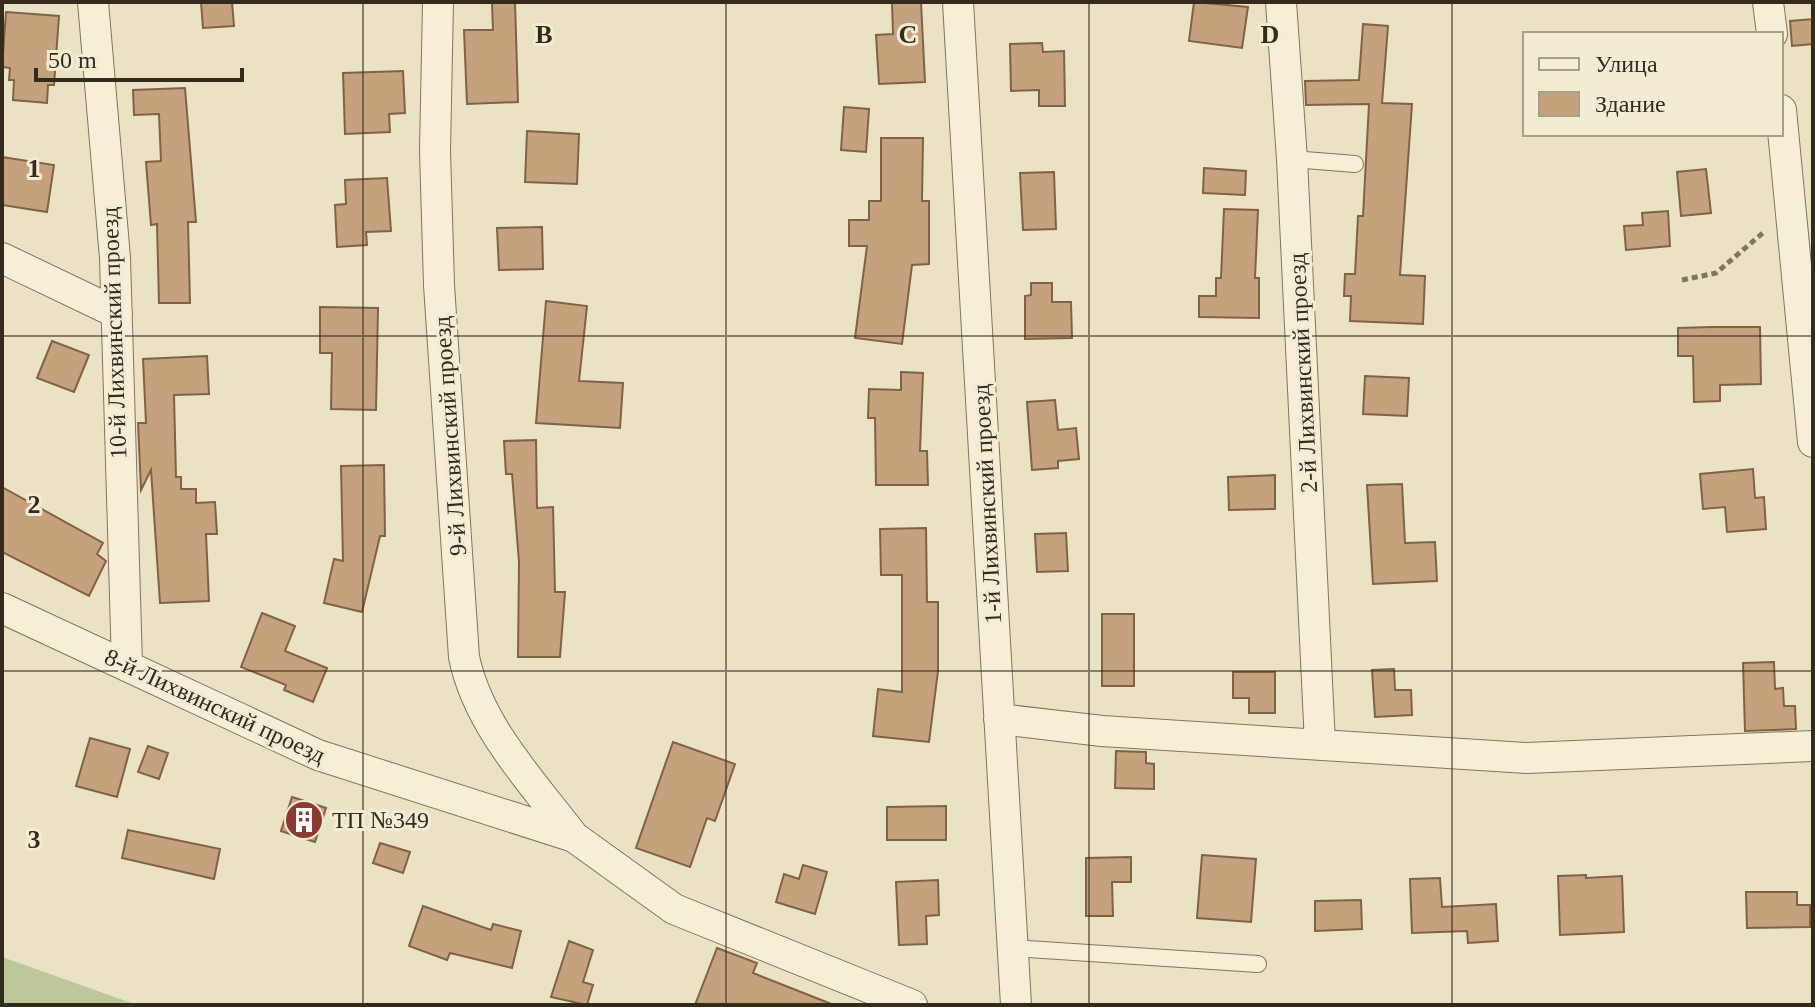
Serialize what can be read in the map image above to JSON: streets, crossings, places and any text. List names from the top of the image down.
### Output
{
  "streets": {
    "street": [
      "10-й Лихвинский проезд",
      "2-й Лихвинский проезд",
      "9-й Лихвинский проезд",
      "1-й Лихвинский проезд",
      "8-й Лихвинский проезд"
    ]
  },
  "crossings": [
    ["10-й Лихвинский проезд", "8-й Лихвинский проезд"],
    ["9-й Лихвинский проезд", "8-й Лихвинский проезд"]
  ],
  "places": {
    "building": ["ТП №349"]
  },
  "legend": ["Улица", "Здание"],
  "scale_bar": "50 m",
  "grid": {
    "columns": ["B", "C", "D"],
    "rows": ["1", "2", "3"]
  }
}
